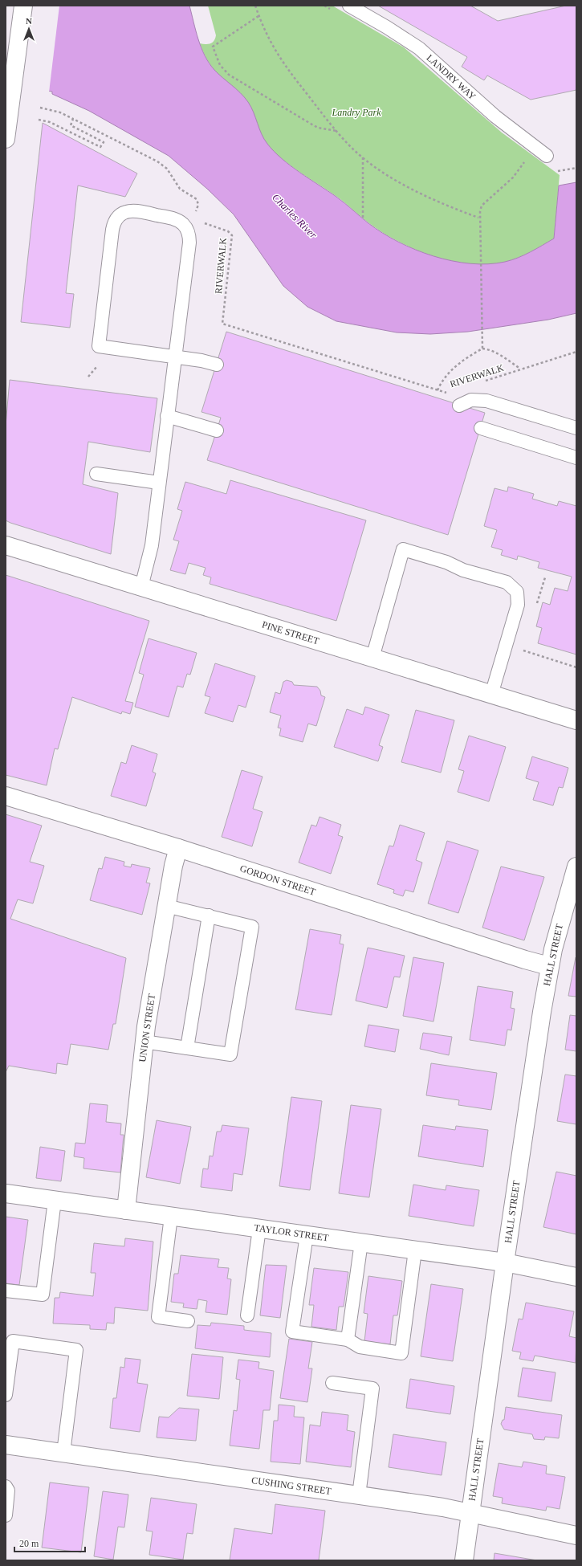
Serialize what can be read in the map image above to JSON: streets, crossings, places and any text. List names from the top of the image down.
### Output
{
  "streets": {
    "street": [
      "PINE STREET",
      "GORDON STREET",
      "HALL STREET",
      "UNION STREET",
      "TAYLOR STREET",
      "CUSHING STREET"
    ],
    "lane": ["LANDRY WAY"],
    "path": ["RIVERWALK"]
  },
  "crossings": [
    ["GORDON STREET", "HALL STREET"],
    ["GORDON STREET", "UNION STREET"],
    ["HALL STREET", "TAYLOR STREET"],
    ["HALL STREET", "CUSHING STREET"],
    ["UNION STREET", "TAYLOR STREET"]
  ],
  "water": ["Charles River"],
  "parks": ["Landry Park"],
  "scale_bar": "20 m",
  "north": "top"
}
